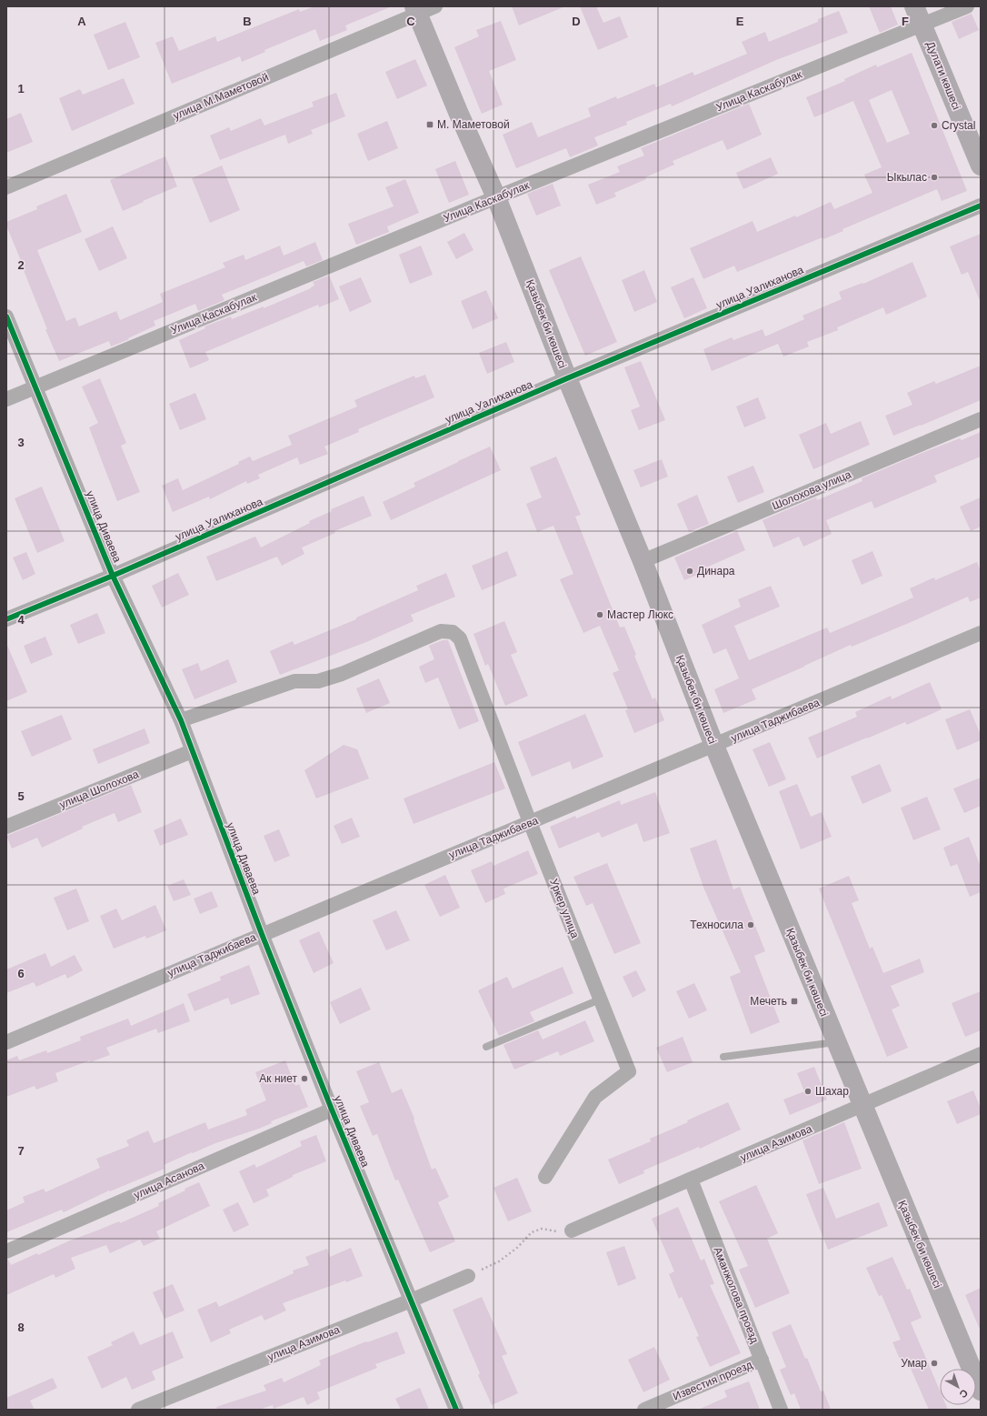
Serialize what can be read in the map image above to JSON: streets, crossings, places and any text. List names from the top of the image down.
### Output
{
  "streets": {
    "main road": ["Дулати көшесі", "Қазыбек би көшесі"],
    "street": [
      "Улица Каскабулак",
      "улица М.Маметовой",
      "улица Уалиханова",
      "Шолохова улица",
      "улица Диваева",
      "улица Таджибаева",
      "улица Шолохова",
      "Уркер улица",
      "улица Азимова",
      "улица Асанова",
      "Аманжолова проезд",
      "Известия проезд"
    ]
  },
  "crossings": [
    ["Дулати көшесі", "Улица Каскабулак"],
    ["Улица Каскабулак", "Қазыбек би көшесі"],
    ["Улица Каскабулак", "улица Диваева"],
    ["улица М.Маметовой", "Қазыбек би көшесі"],
    ["улица Уалиханова", "Қазыбек би көшесі"],
    ["улица Уалиханова", "улица Диваева"],
    ["Қазыбек би көшесі", "Шолохова улица"],
    ["Қазыбек би көшесі", "улица Таджибаева"],
    ["Қазыбек би көшесі", "улица Азимова"],
    ["улица Диваева", "улица Таджибаева"],
    ["улица Диваева", "улица Шолохова"],
    ["улица Диваева", "Уркер улица"],
    ["улица Диваева", "улица Азимова"],
    ["улица Диваева", "улица Асанова"],
    ["улица Таджибаева", "Уркер улица"],
    ["улица Азимова", "Аманжолова проезд"],
    ["Аманжолова проезд", "Известия проезд"]
  ],
  "places": {
    "transit": ["М. Маметовой", "Мечеть"],
    "other": [
      "Crystal",
      "Ыкылас",
      "Динара",
      "Мастер Люкс",
      "Техносила",
      "Ак ниет",
      "Шахар",
      "Умар"
    ]
  },
  "north": "bottom right",
  "grid": {
    "columns": [
      "A",
      "B",
      "C",
      "D",
      "E",
      "F"
    ],
    "rows": [
      "1",
      "2",
      "3",
      "4",
      "5",
      "6",
      "7",
      "8"
    ]
  }
}
